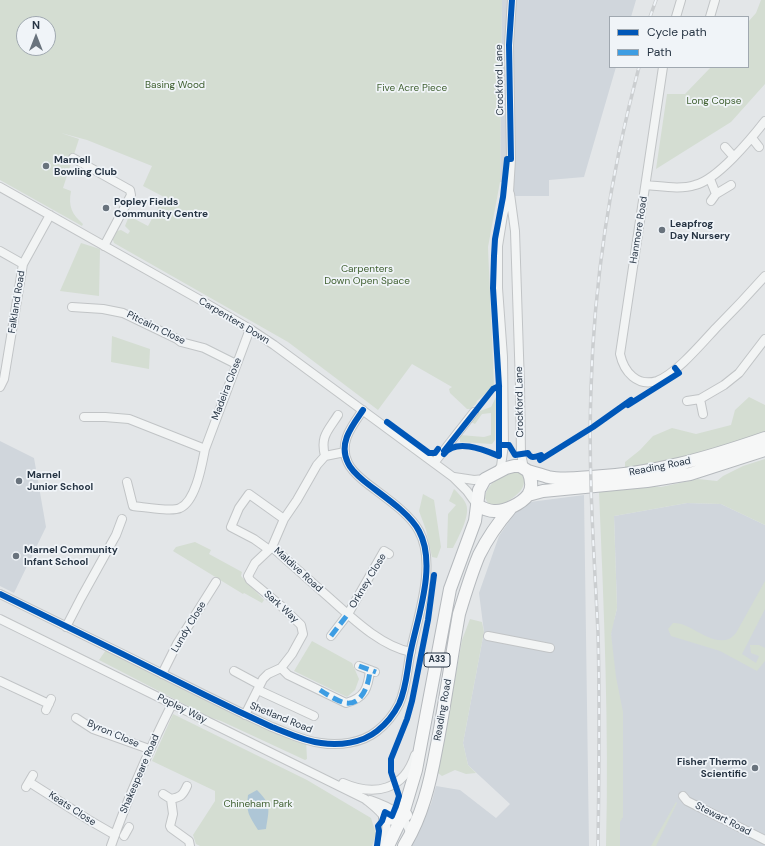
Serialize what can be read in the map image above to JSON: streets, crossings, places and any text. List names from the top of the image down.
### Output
{
  "streets": {
    "highway": ["Reading Road", "A33"],
    "street": [
      "Crockford Lane",
      "Hanmore Road",
      "Falkland Road",
      "Carpenters Down",
      "Pitcairn Close",
      "Madeira Close",
      "Maldive Road",
      "Orkney Close",
      "Sark Way",
      "Lundy Close",
      "Popley Way",
      "Shetland Road",
      "Byron Close",
      "Shakespeare Road",
      "Keats Close",
      "Stewart Road"
    ]
  },
  "crossings": [
    ["Crockford Lane", "Carpenters Down"],
    ["Crockford Lane", "Reading Road"],
    ["Crockford Lane", "A33"],
    ["Falkland Road", "Carpenters Down"],
    ["Carpenters Down", "Madeira Close"],
    ["Carpenters Down", "Reading Road"],
    ["Carpenters Down", "A33"],
    ["Pitcairn Close", "Madeira Close"],
    ["Reading Road", "A33"],
    ["Reading Road", "Popley Way"],
    ["Maldive Road", "Orkney Close"],
    ["Maldive Road", "Sark Way"],
    ["Maldive Road", "Shetland Road"],
    ["Lundy Close", "Shetland Road"],
    ["A33", "Popley Way"],
    ["Popley Way", "Shakespeare Road"],
    ["Byron Close", "Shakespeare Road"],
    ["Shakespeare Road", "Keats Close"]
  ],
  "parks": [
    "Basing Wood",
    "Five Acre Piece",
    "Long Copse",
    "Carpenters Down Open Space",
    "Chineham Park"
  ],
  "places": [
    "Marnell Bowling Club",
    "Popley Fields Community Centre",
    "Leapfrog Day Nursery",
    "Marnel Junior School",
    "Marnel Community Infant School",
    "Fisher Thermo Scientific"
  ],
  "legend": ["Cycle path", "Path"],
  "north": "top"
}
